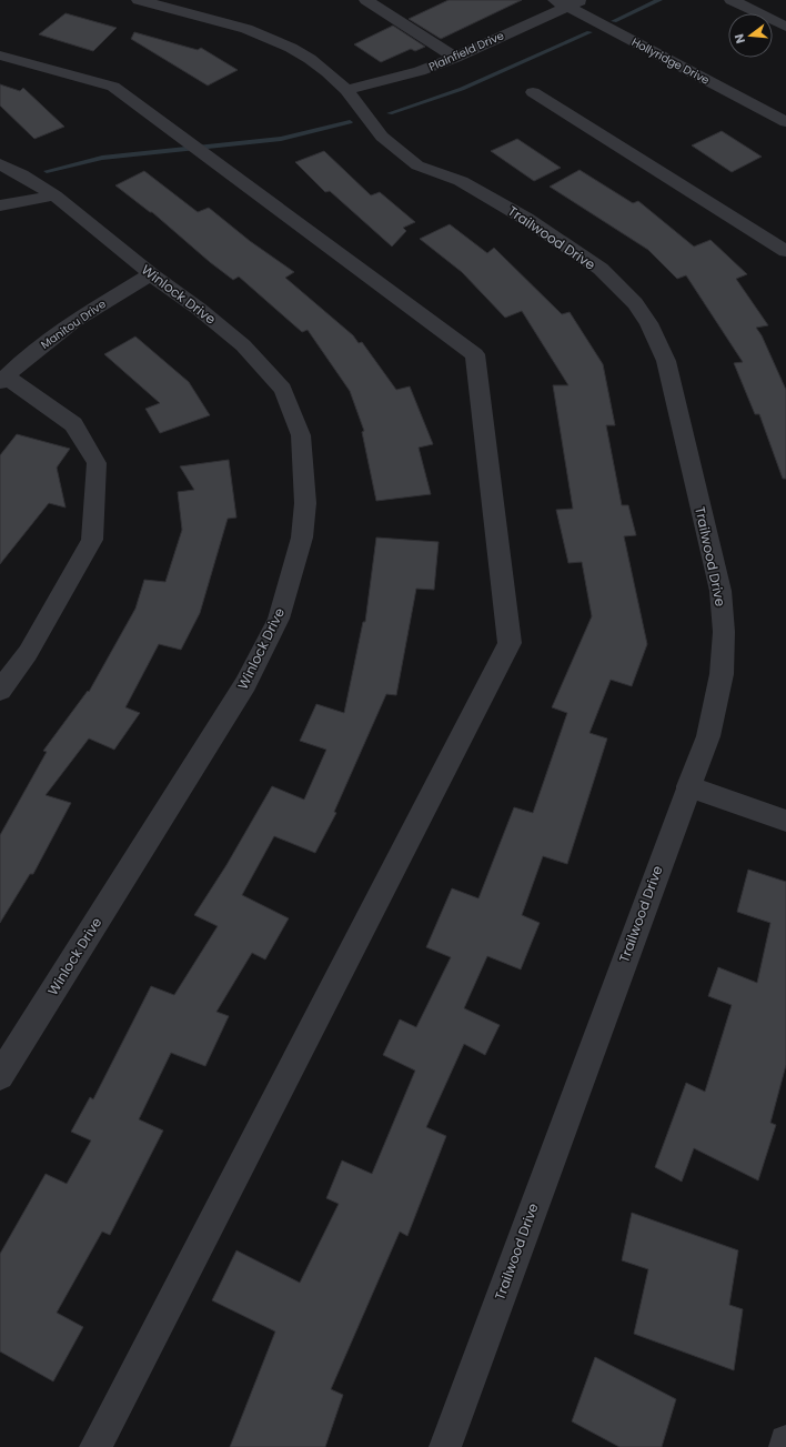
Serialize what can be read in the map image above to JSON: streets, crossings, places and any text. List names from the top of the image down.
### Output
{
  "streets": {
    "street": [
      "Plainfield Drive",
      "Hollyridge Drive",
      "Trailwood Drive",
      "Winlock Drive",
      "Manitou Drive"
    ]
  },
  "crossings": [
    ["Plainfield Drive", "Hollyridge Drive"],
    ["Plainfield Drive", "Trailwood Drive"],
    ["Winlock Drive", "Manitou Drive"]
  ],
  "north": "left"
}
